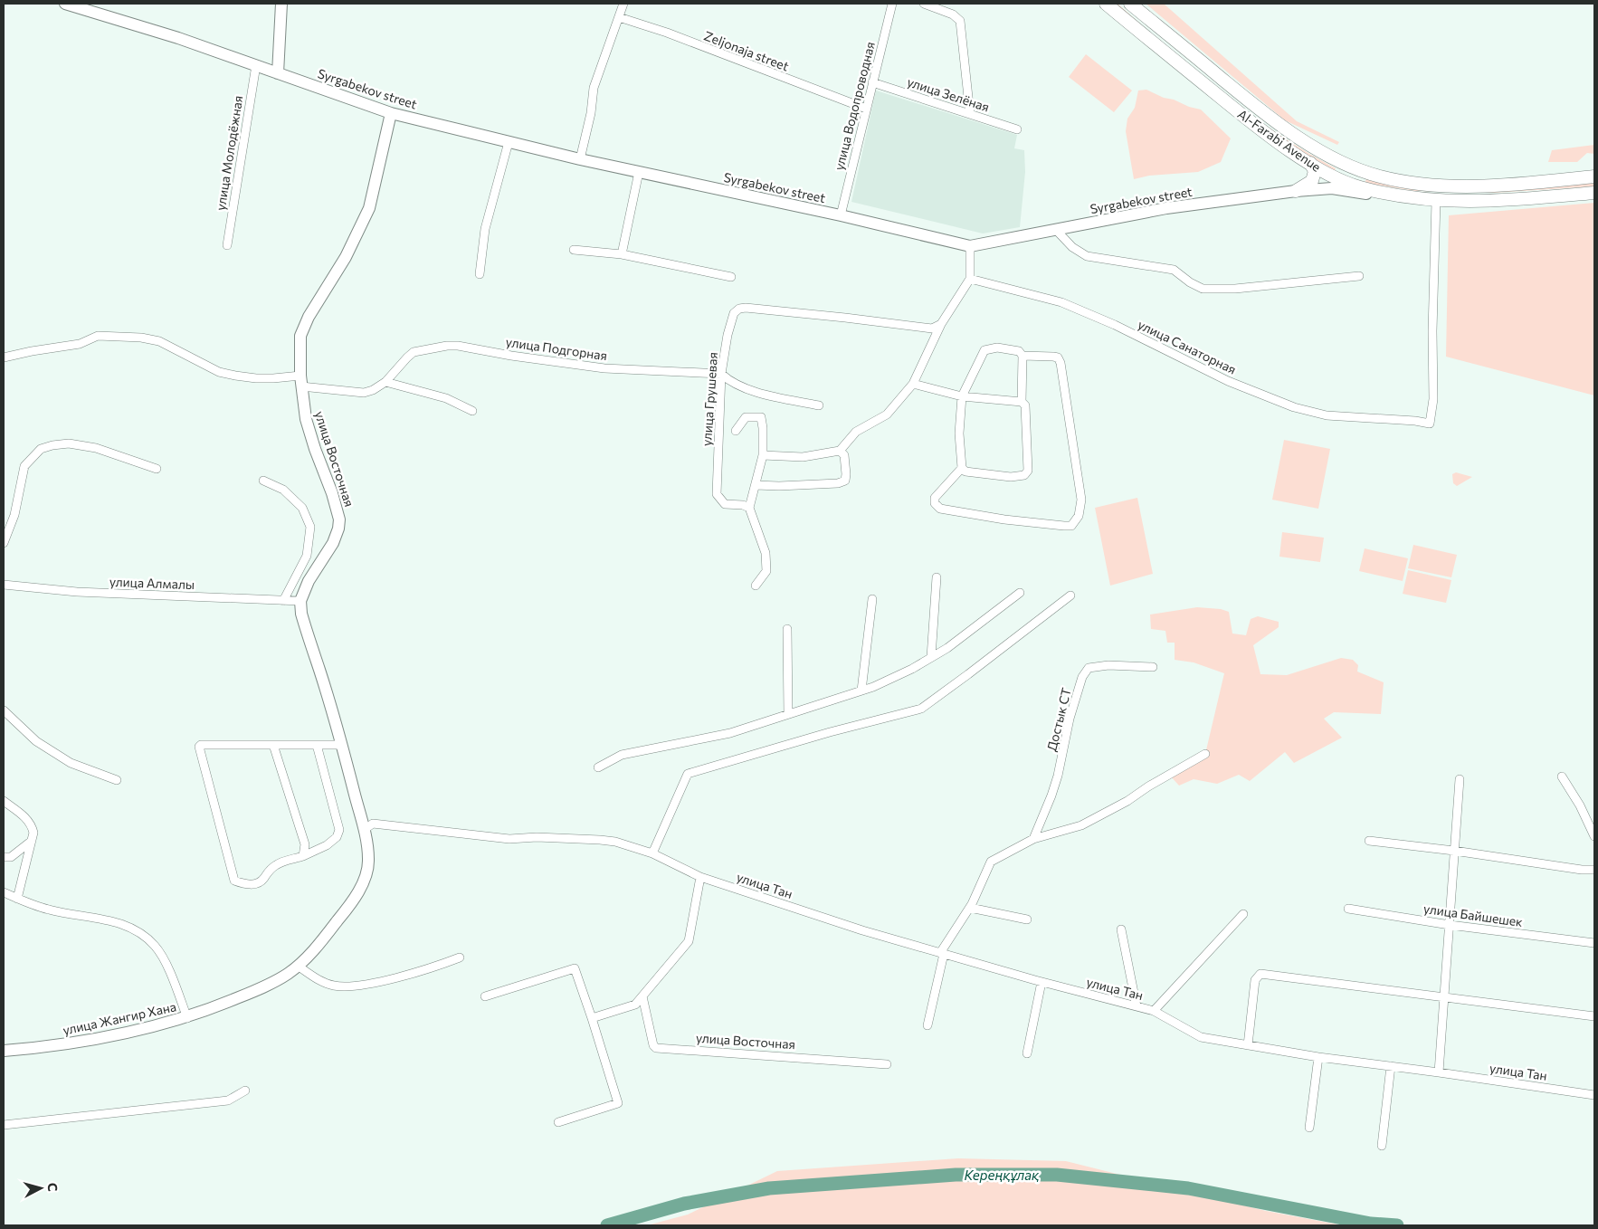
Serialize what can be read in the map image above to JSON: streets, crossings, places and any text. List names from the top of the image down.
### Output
{
  "streets": {
    "main road": ["Al-Farabi Avenue"],
    "street": [
      "Zeljonaja street",
      "Syrgabekov street",
      "улица Зелёная",
      "улица Водопроводная",
      "улица Молодёжная",
      "улица Санаторная",
      "улица Подгорная",
      "улица Грушевая",
      "улица Восточная",
      "улица Алмалы",
      "Достык СТ",
      "улица Тан",
      "улица Байшешек",
      "улица Жангир Хана"
    ]
  },
  "crossings": [
    ["Zeljonaja street", "улица Водопроводная"],
    ["Syrgabekov street", "улица Водопроводная"],
    ["Syrgabekov street", "Al-Farabi Avenue"],
    ["Syrgabekov street", "улица Молодёжная"],
    ["Syrgabekov street", "улица Санаторная"],
    ["Syrgabekov street", "улица Восточная"],
    ["улица Зелёная", "улица Водопроводная"],
    ["Al-Farabi Avenue", "улица Санаторная"],
    ["улица Подгорная", "улица Грушевая"],
    ["улица Подгорная", "улица Восточная"],
    ["улица Восточная", "улица Алмалы"],
    ["улица Тан", "улица Жангир Хана"]
  ],
  "water": ["Кереңқұлақ"],
  "north": "right"
}
